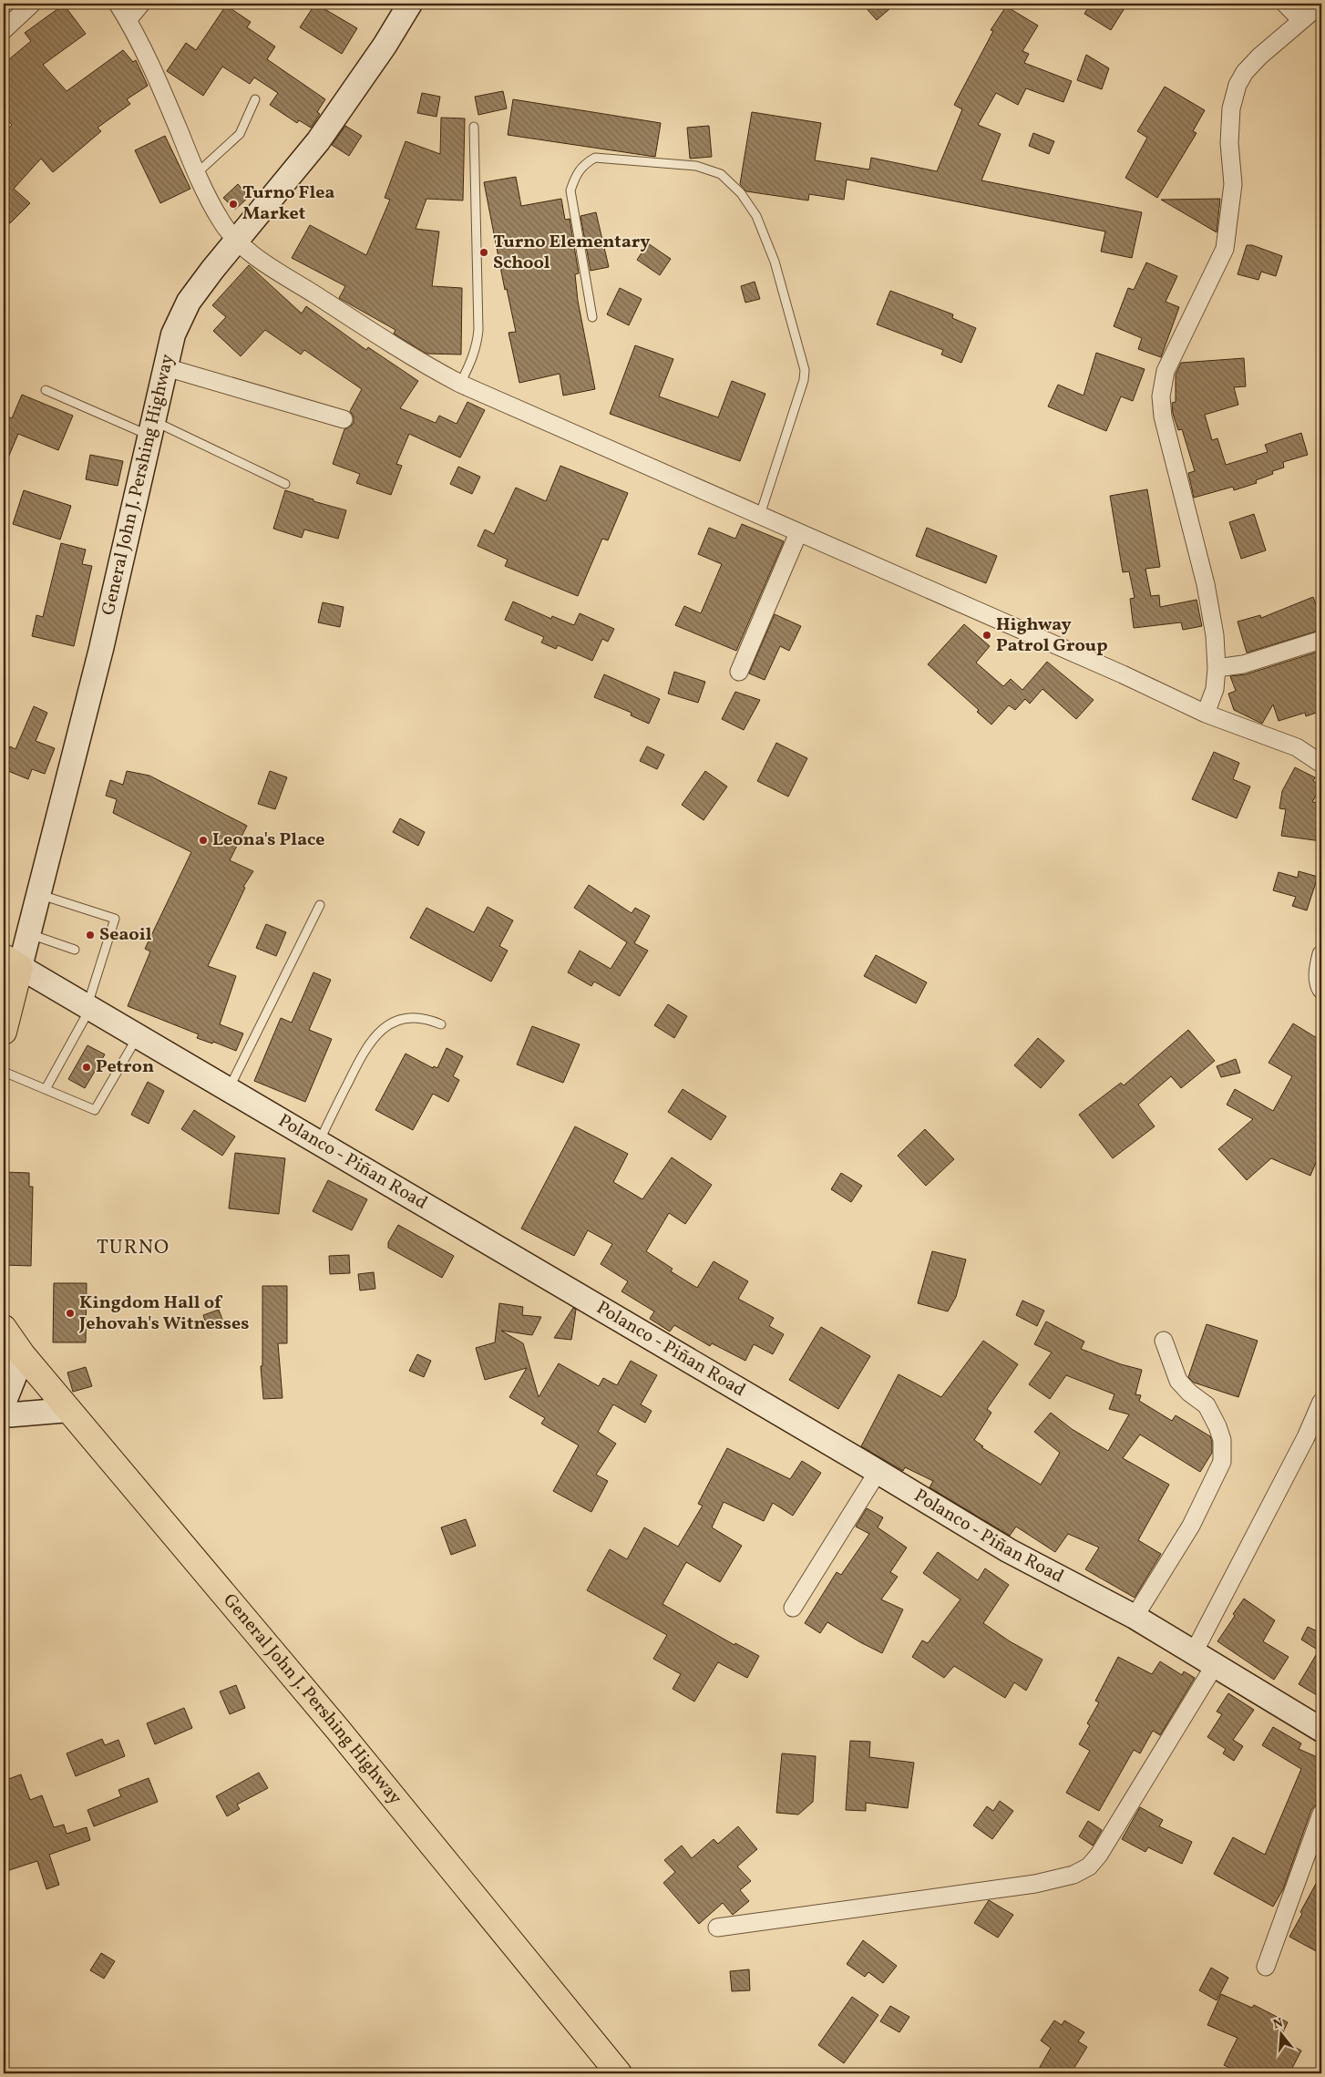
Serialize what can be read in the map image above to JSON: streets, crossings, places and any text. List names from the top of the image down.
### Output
{
  "streets": {
    "highway": ["General John J. Pershing Highway"],
    "main road": ["Polanco - Piñan Road"]
  },
  "crossings": [
    ["General John J. Pershing Highway", "Polanco - Piñan Road"]
  ],
  "districts": ["TURNO"],
  "places": [
    "Turno Flea Market",
    "Turno Elementary School",
    "Highway Patrol Group",
    "Leona's Place",
    "Seaoil",
    "Petron",
    "Kingdom Hall of Jehovah's Witnesses"
  ],
  "north": "top"
}
